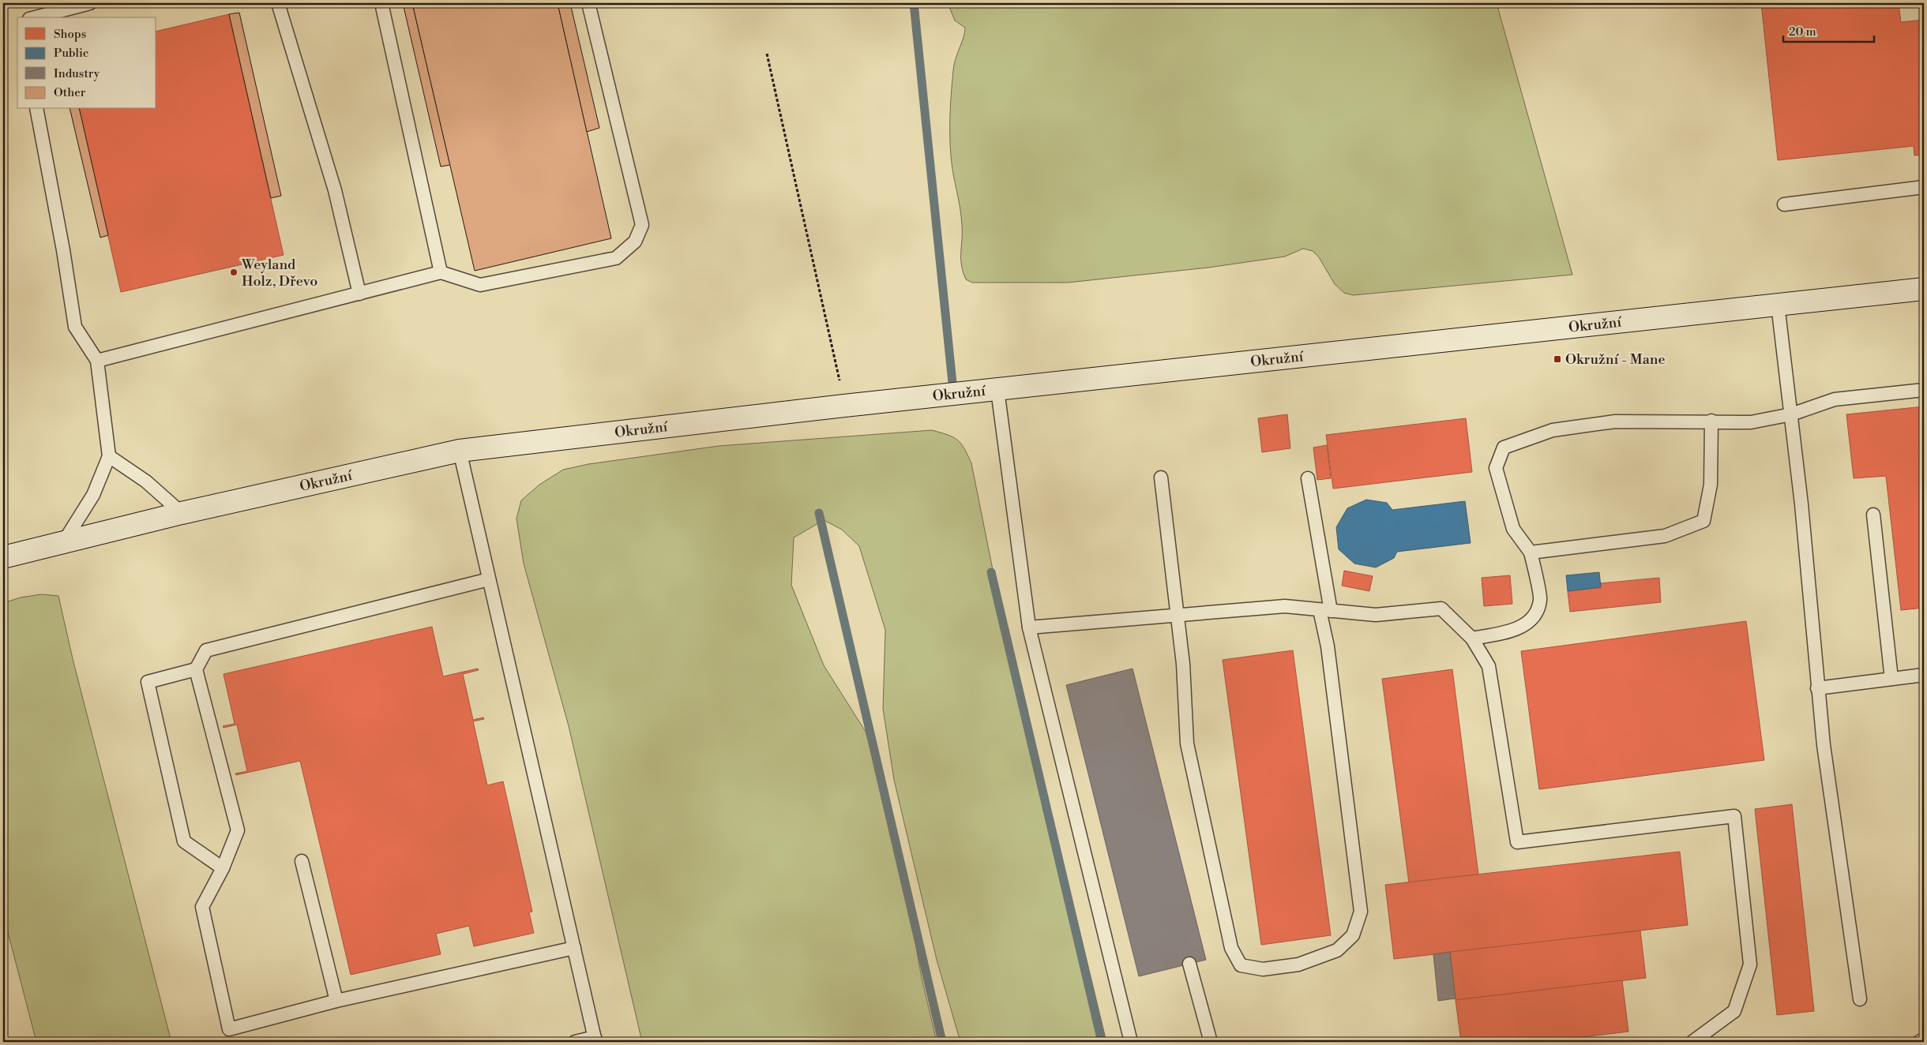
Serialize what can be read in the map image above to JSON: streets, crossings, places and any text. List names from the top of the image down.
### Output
{
  "streets": {
    "main road": ["Okružní"]
  },
  "places": {
    "other": ["Weyland Holz, Dřevo"],
    "transit": ["Okružní - Mane"]
  },
  "legend": [
    "Shops",
    "Public",
    "Industry",
    "Other"
  ],
  "scale_bar": "20 m"
}
